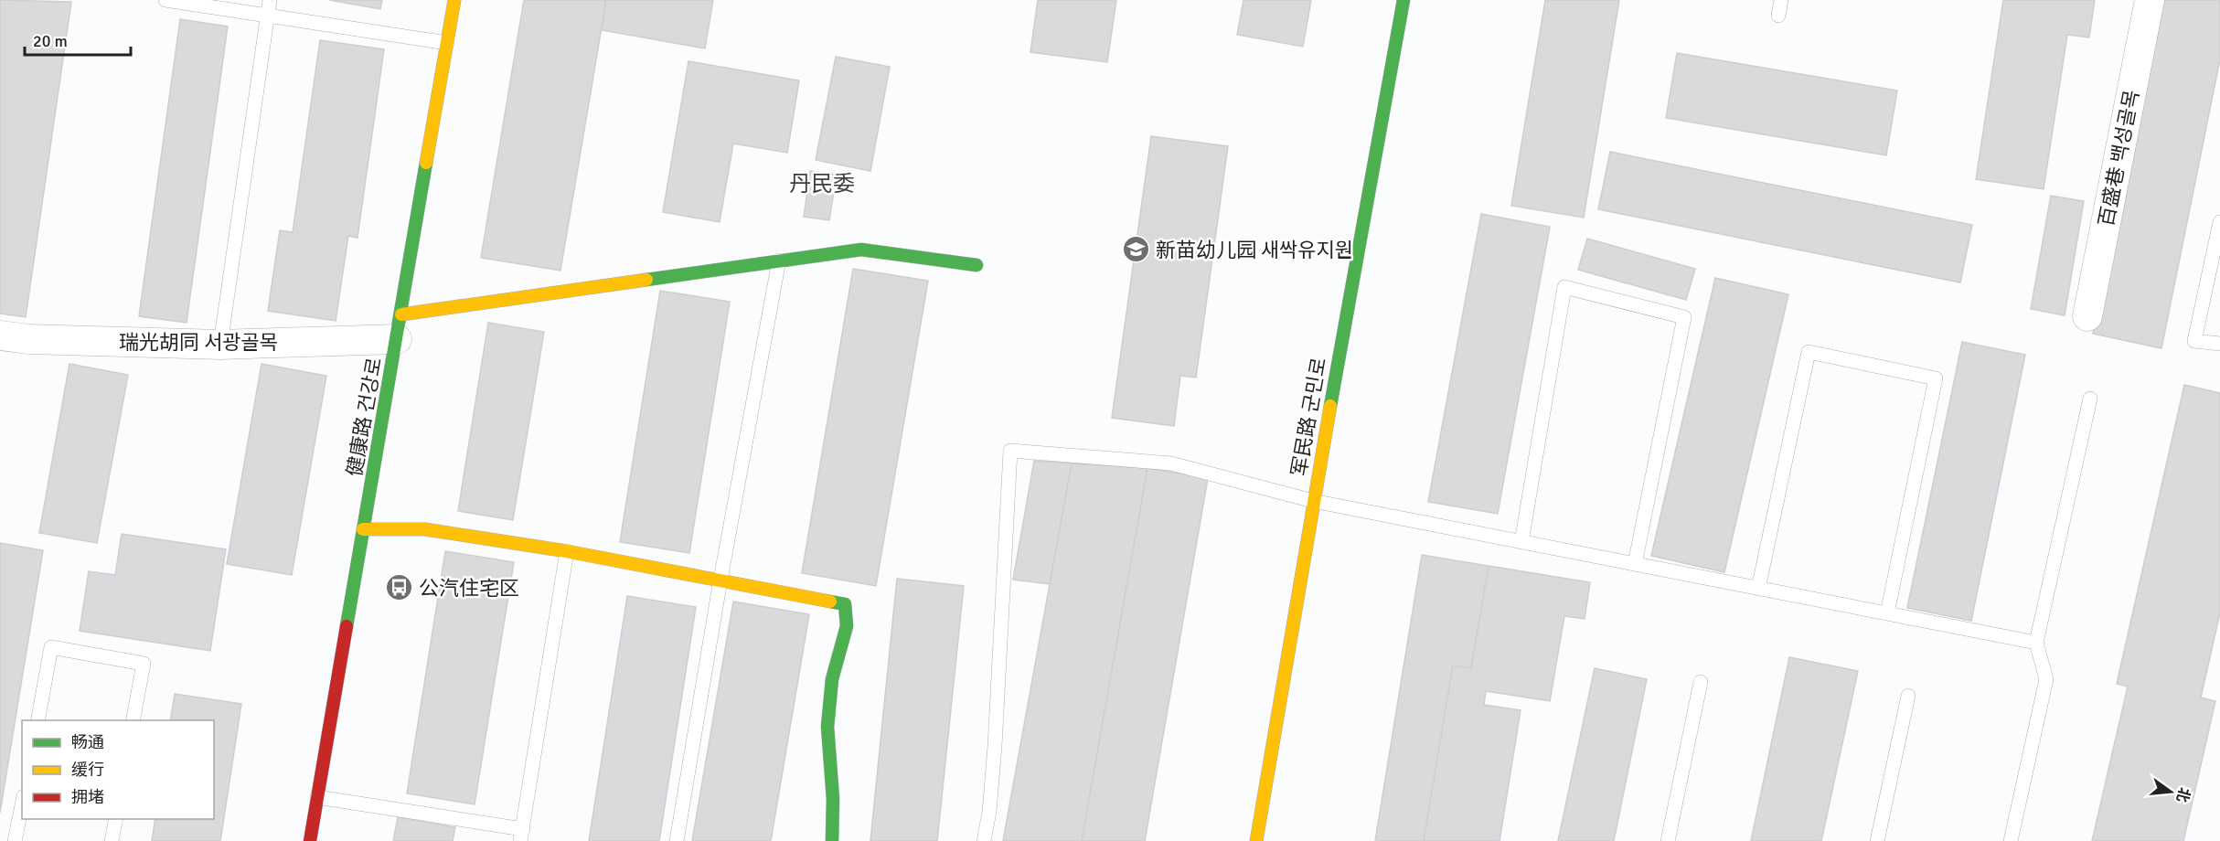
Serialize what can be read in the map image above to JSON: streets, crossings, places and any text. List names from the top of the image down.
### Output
{
  "streets": {
    "street": [
      "百盛巷 백성골목",
      "瑞光胡同 서광골목",
      "健康路 건강로",
      "军民路 군민로"
    ]
  },
  "crossings": [
    ["瑞光胡同 서광골목", "健康路 건강로"]
  ],
  "districts": ["丹民委"],
  "places": {
    "school or university": ["新苗幼儿园 새싹유지원"],
    "bus stop": ["公汽住宅区"]
  },
  "legend": ["畅通", "缓行", "拥堵"],
  "scale_bar": "20 m",
  "north": "right"
}
